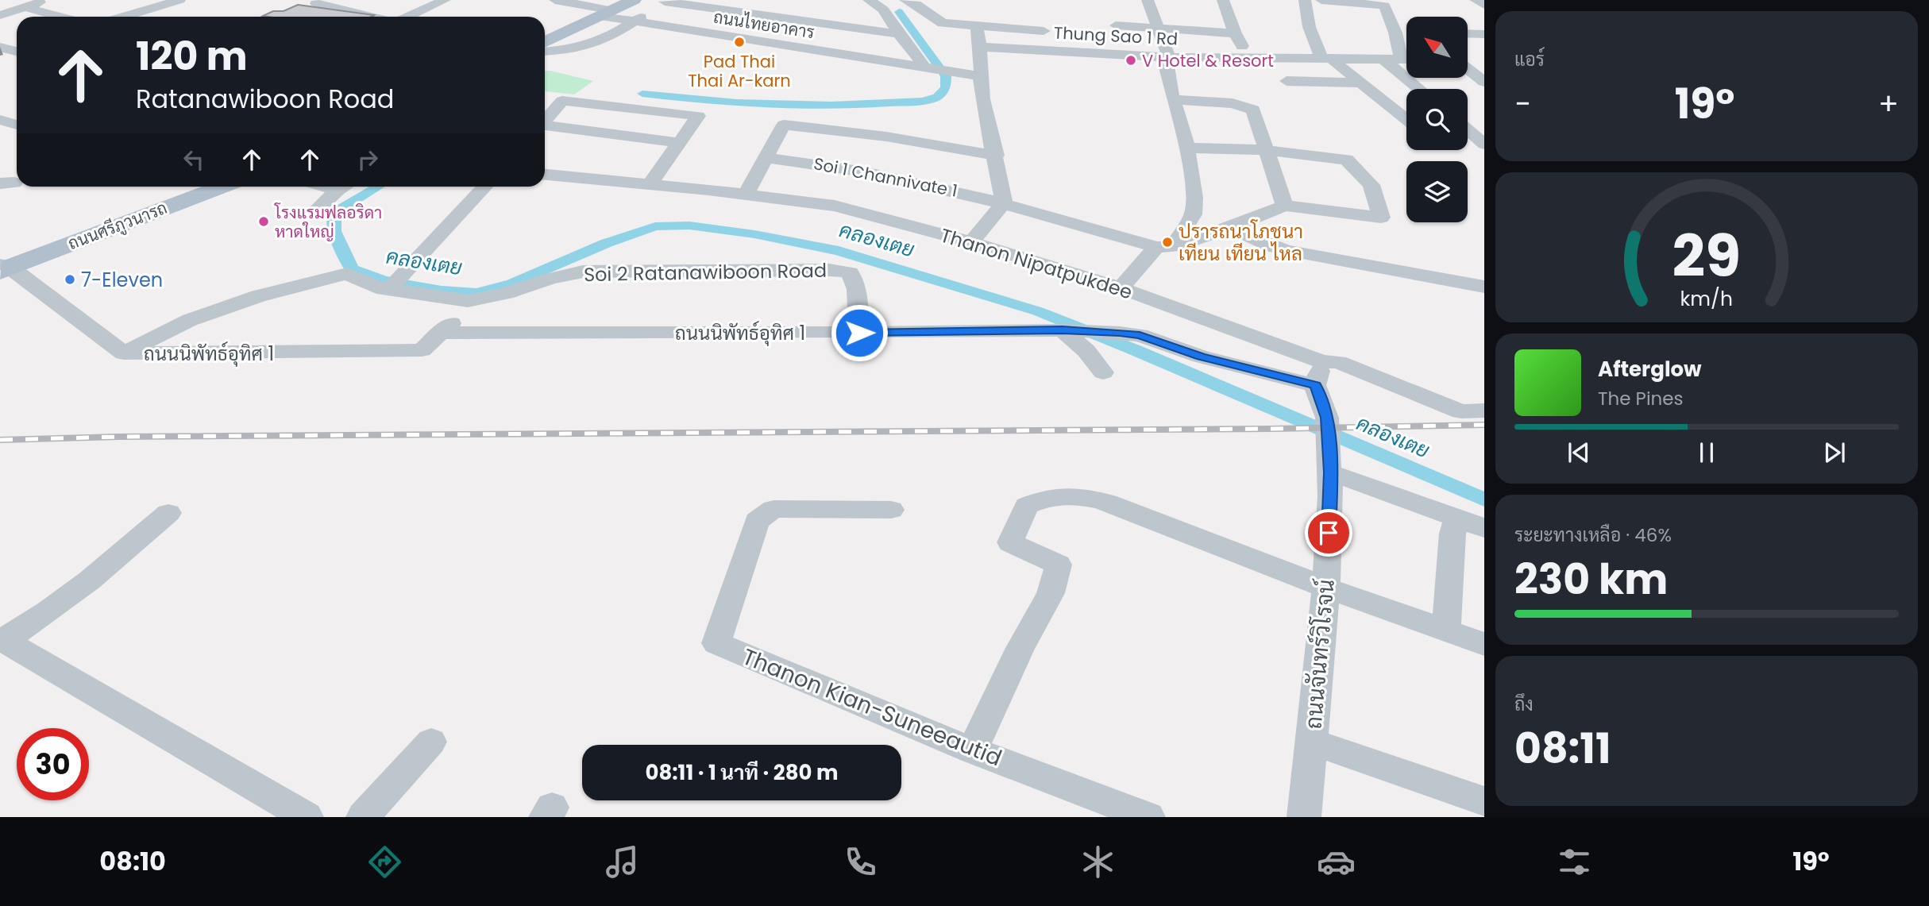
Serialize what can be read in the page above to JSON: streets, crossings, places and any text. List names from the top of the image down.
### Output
{
  "streets": {
    "main road": ["ถนนศรีภูวนารถ"],
    "street": [
      "ถนนไทยอาคาร",
      "Thung Sao 1 Rd",
      "Soi 1 Channivate 1",
      "Thanon Nipatpukdee",
      "Soi 2 Ratanawiboon Road",
      "ถนนนิพัทธ์อุทิศ 1",
      "ถนนจันทร์วิโรจน์",
      "Thanon Kian-Suneeautid"
    ]
  },
  "crossings": [
    ["ถนนศรีภูวนารถ", "ถนนนิพัทธ์อุทิศ 1"],
    ["Soi 2 Ratanawiboon Road", "ถนนนิพัทธ์อุทิศ 1"],
    ["ถนนนิพัทธ์อุทิศ 1", "ถนนจันทร์วิโรจน์"]
  ],
  "water": ["คลองเตย"],
  "places": [
    "Pad Thai Thai Ar-karn",
    "V Hotel & Resort",
    "โรงแรมฟลอริดา หาดใหญ่",
    "ปรารถนาโภชนา เทียน เทียน ไหล",
    "7-Eleven"
  ],
  "north": "top left",
  "page": {
    "tile": [
      "แอร์",
      ["ระยะทางเหลือ · 46%", "230 km"],
      ["ถึง", "08:11"]
    ],
    "turn": ["120 m", "Ratanawiboon Road"],
    "heat": ["−", "19°", "+"],
    "song": ["Afterglow", "The Pines"],
    "limit": "30",
    "trip": "08:11 · 1 นาที · 280 m",
    "tabs": ["08:10", "19°"],
    "gauge": ["29", "km/h"]
  }
}
